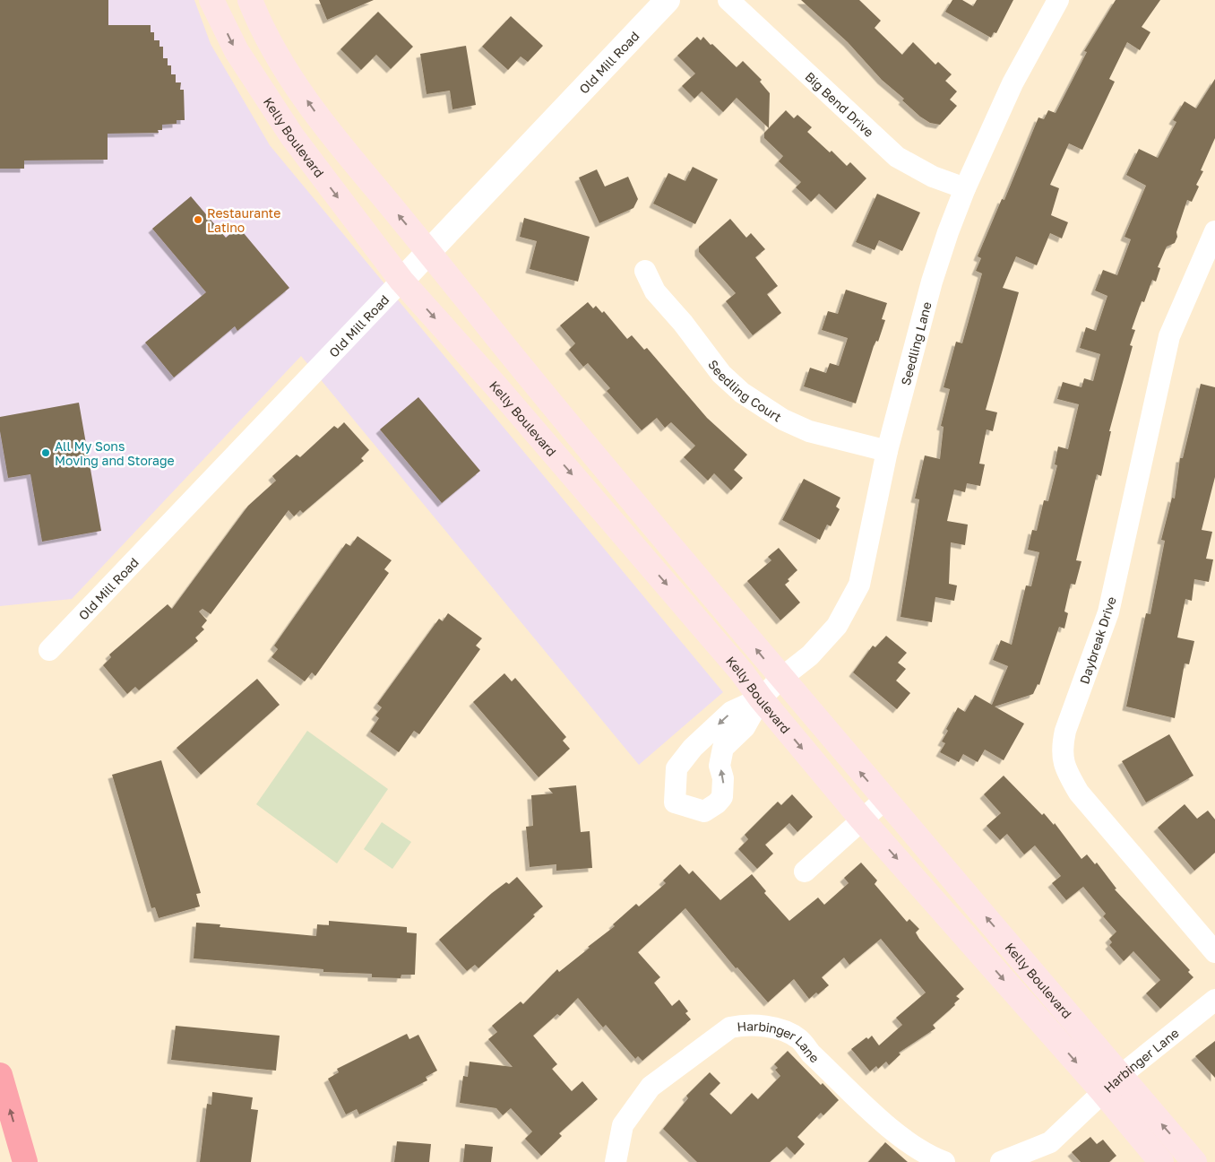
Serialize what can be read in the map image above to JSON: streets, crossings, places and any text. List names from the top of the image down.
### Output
{
  "streets": {
    "main road": ["Kelly Boulevard"],
    "street": [
      "Old Mill Road",
      "Big Bend Drive",
      "Seedling Lane",
      "Seedling Court",
      "Daybreak Drive",
      "Harbinger Lane"
    ]
  },
  "crossings": [
    ["Old Mill Road", "Kelly Boulevard"],
    ["Big Bend Drive", "Seedling Lane"],
    ["Kelly Boulevard", "Seedling Lane"],
    ["Kelly Boulevard", "Harbinger Lane"],
    ["Seedling Lane", "Seedling Court"]
  ],
  "places": ["Restaurante Latino", "All My Sons Moving and Storage"]
}
